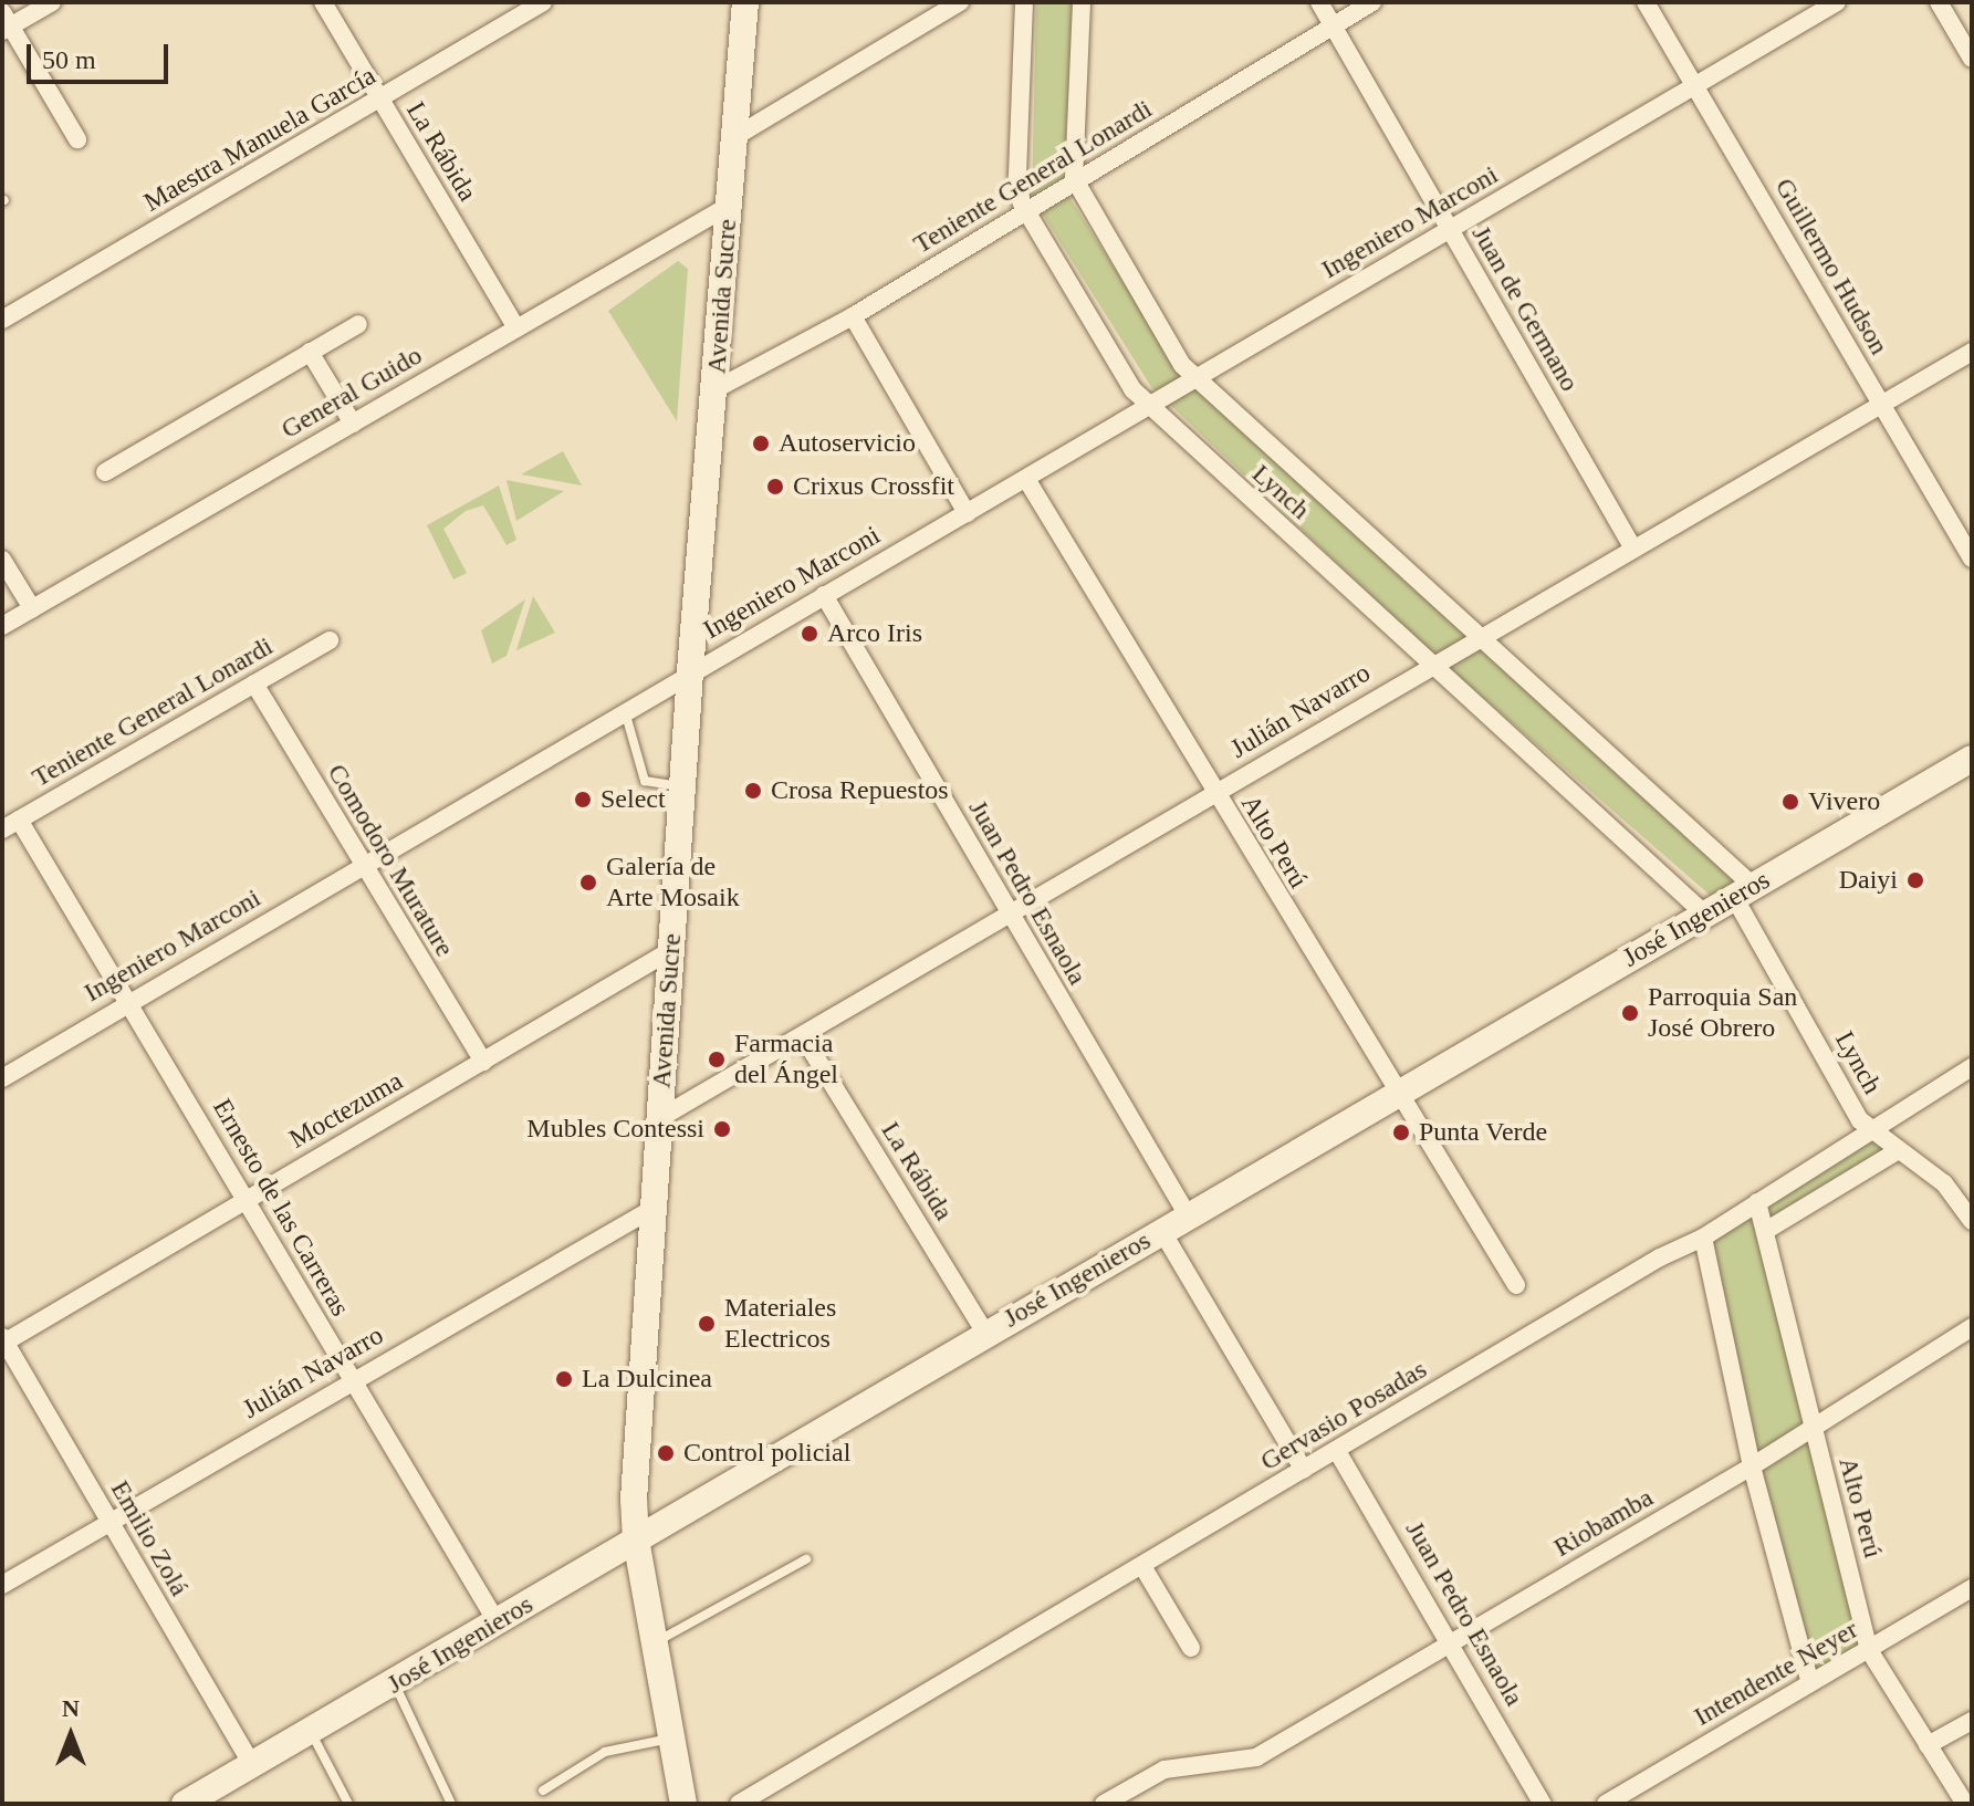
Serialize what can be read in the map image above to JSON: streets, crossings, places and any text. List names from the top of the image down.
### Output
{
  "streets": {
    "street": [
      "Maestra Manuela García",
      "La Rábida",
      "Teniente General Lonardi",
      "Ingeniero Marconi",
      "Guillermo Hudson",
      "Avenida Sucre",
      "Juan de Germano",
      "General Guido",
      "Lynch",
      "Julián Navarro",
      "Alto Perú",
      "Comodoro Murature",
      "Juan Pedro Esnaola",
      "José Ingenieros",
      "Moctezuma",
      "Ernesto de las Carreras",
      "Gervasio Posadas",
      "Riobamba",
      "Emilio Zolá",
      "Intendente Neyer"
    ]
  },
  "crossings": [
    ["Maestra Manuela García", "La Rábida"],
    ["La Rábida", "General Guido"],
    ["La Rábida", "Julián Navarro"],
    ["La Rábida", "José Ingenieros"],
    ["Teniente General Lonardi", "Avenida Sucre"],
    ["Teniente General Lonardi", "Juan de Germano"],
    ["Teniente General Lonardi", "Lynch"],
    ["Teniente General Lonardi", "Comodoro Murature"],
    ["Teniente General Lonardi", "Ernesto de las Carreras"],
    ["Ingeniero Marconi", "Guillermo Hudson"],
    ["Ingeniero Marconi", "Avenida Sucre"],
    ["Ingeniero Marconi", "Juan de Germano"],
    ["Ingeniero Marconi", "Lynch"],
    ["Ingeniero Marconi", "Alto Perú"],
    ["Ingeniero Marconi", "Comodoro Murature"],
    ["Ingeniero Marconi", "Juan Pedro Esnaola"],
    ["Ingeniero Marconi", "Ernesto de las Carreras"],
    ["Guillermo Hudson", "Julián Navarro"],
    ["Avenida Sucre", "General Guido"],
    ["Avenida Sucre", "Julián Navarro"],
    ["Avenida Sucre", "José Ingenieros"],
    ["Avenida Sucre", "Moctezuma"],
    ["Juan de Germano", "Julián Navarro"],
    ["Lynch", "Julián Navarro"],
    ["Lynch", "José Ingenieros"],
    ["Lynch", "Gervasio Posadas"],
    ["Julián Navarro", "Alto Perú"],
    ["Julián Navarro", "Juan Pedro Esnaola"],
    ["Julián Navarro", "Ernesto de las Carreras"],
    ["Julián Navarro", "Emilio Zolá"],
    ["Alto Perú", "José Ingenieros"],
    ["Alto Perú", "Gervasio Posadas"],
    ["Alto Perú", "Riobamba"],
    ["Alto Perú", "Intendente Neyer"],
    ["Comodoro Murature", "Moctezuma"],
    ["Juan Pedro Esnaola", "José Ingenieros"],
    ["Juan Pedro Esnaola", "Gervasio Posadas"],
    ["Juan Pedro Esnaola", "Riobamba"],
    ["José Ingenieros", "Ernesto de las Carreras"],
    ["José Ingenieros", "Emilio Zolá"],
    ["Moctezuma", "Ernesto de las Carreras"],
    ["Moctezuma", "Emilio Zolá"]
  ],
  "places": [
    "Autoservicio",
    "Crixus Crossfit",
    "Arco Iris",
    "Crosa Repuestos",
    "Select",
    "Vivero",
    "Daiyi",
    "Galería de Arte Mosaik",
    "Parroquia San José Obrero",
    "Farmacia del Ángel",
    "Mubles Contessi",
    "Punta Verde",
    "Materiales Electricos",
    "La Dulcinea",
    "Control policial"
  ],
  "scale_bar": "50 m",
  "north": "top"
}
